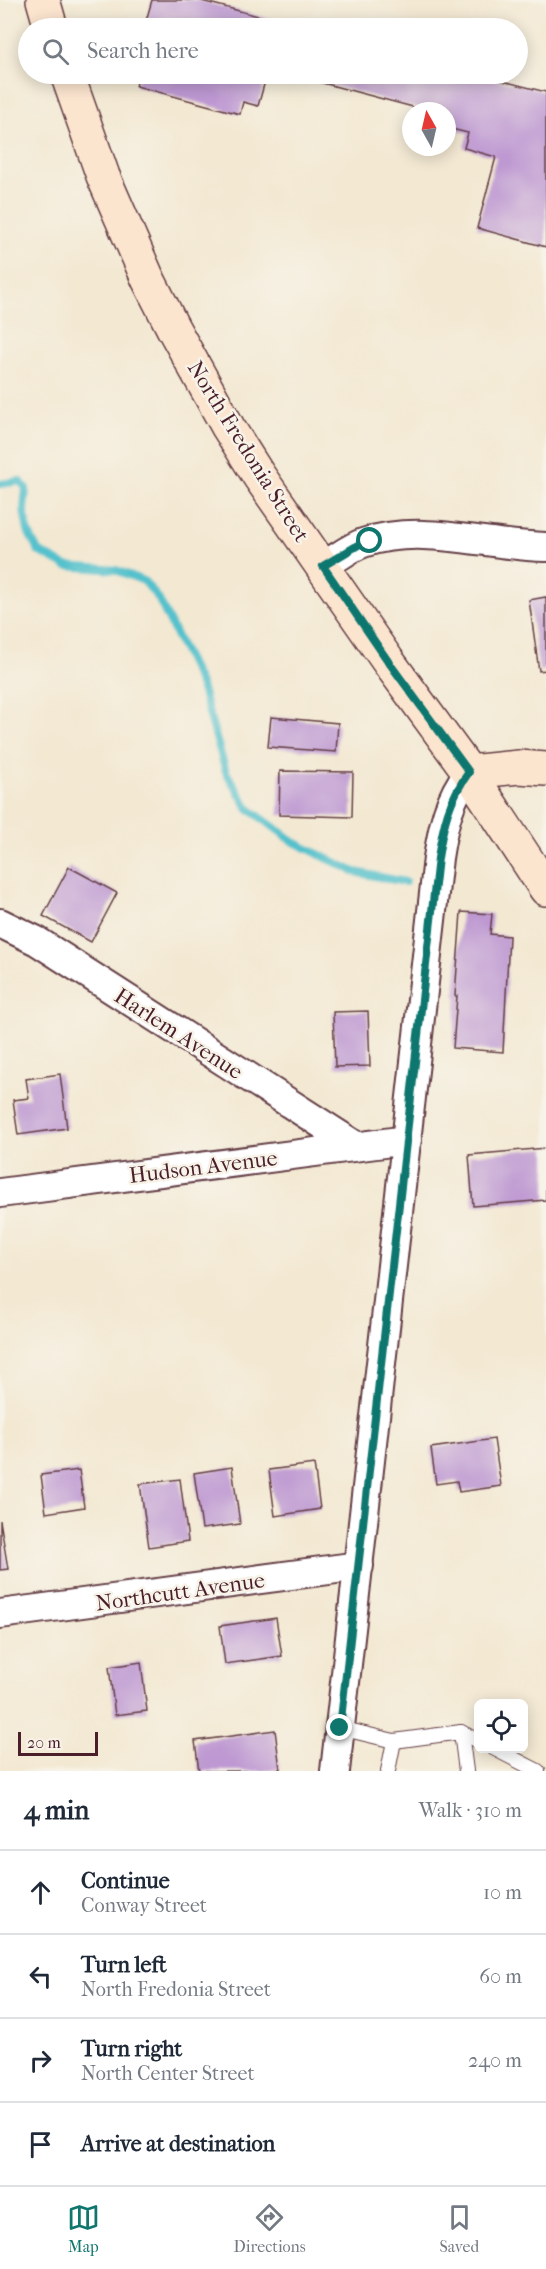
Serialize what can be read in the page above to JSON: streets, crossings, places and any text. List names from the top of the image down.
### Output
{
  "streets": {
    "street": [
      "North Fredonia Street",
      "Harlem Avenue",
      "Hudson Avenue",
      "Northcutt Avenue"
    ]
  },
  "crossings": [
    ["Harlem Avenue", "Hudson Avenue"]
  ],
  "scale_bar": "20 m",
  "north": "top",
  "page": {
    "search": "Search here",
    "scale": "20 m",
    "heading": ["4 min", "Walk · 310 m"],
    "list": [
      ["Continue", "Conway Street", "10 m"],
      ["Turn left", "North Fredonia Street", "60 m"],
      ["Turn right", "North Center Street", "240 m"],
      "Arrive at destination"
    ],
    "nav": ["Map", "Directions", "Saved"]
  }
}
